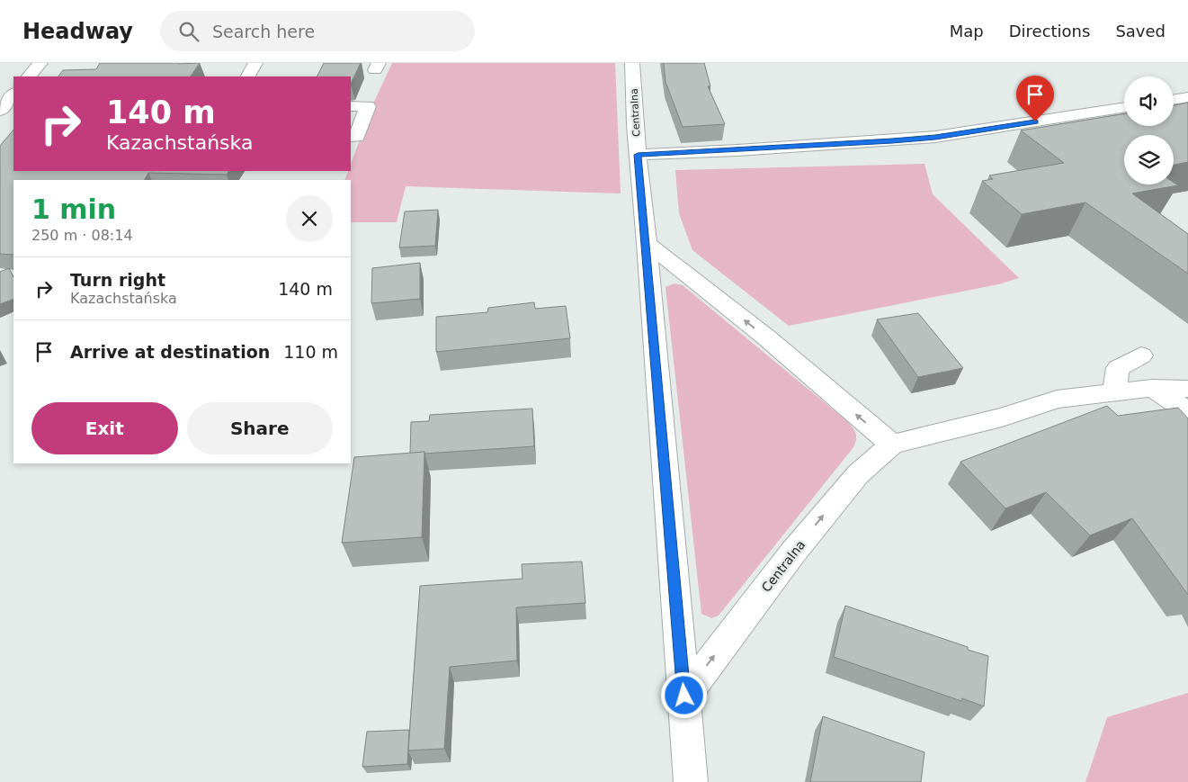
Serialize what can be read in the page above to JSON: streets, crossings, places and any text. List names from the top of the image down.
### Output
{
  "streets": {
    "street": ["Centralna"]
  },
  "page": {
    "header": "Headway",
    "search": "Search here",
    "nav": ["Map", "Directions", "Saved"],
    "turn": ["140 m", "Kazachstańska"],
    "heading": ["1 min", "250 m · 08:14"],
    "list": [
      {
        "name": "Turn right",
        "note": "Kazachstańska",
        "value": "140 m"
      },
      {
        "name": "Arrive at destination",
        "value": "110 m"
      }
    ],
    "buttons": ["Exit", "Share"]
  }
}
